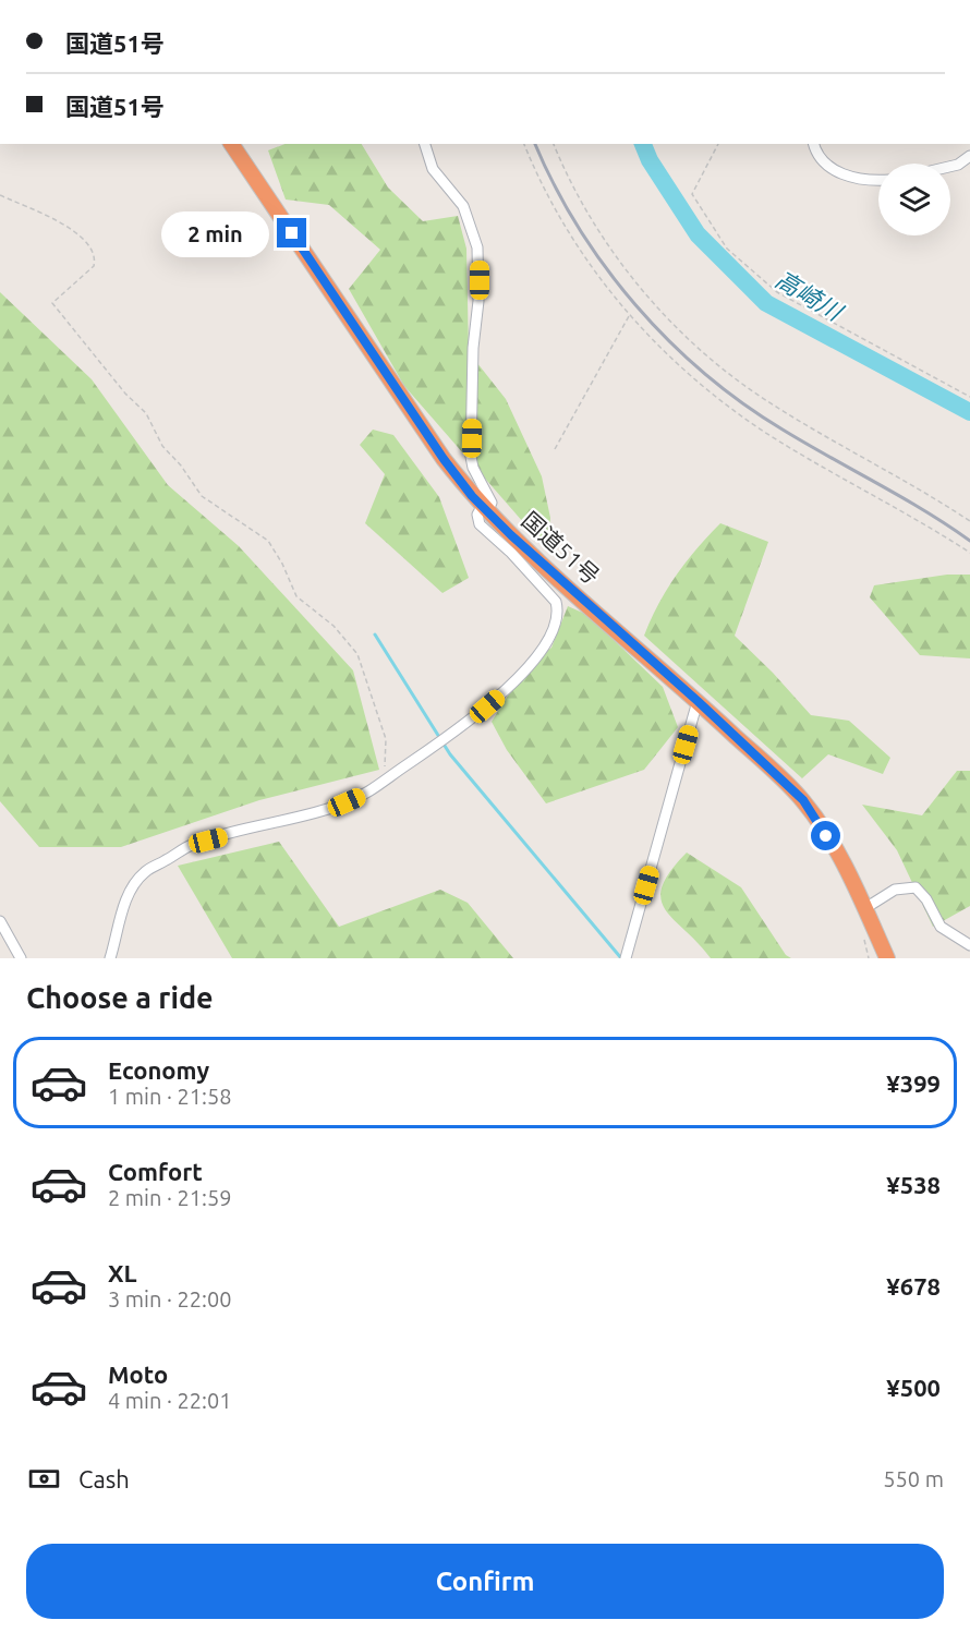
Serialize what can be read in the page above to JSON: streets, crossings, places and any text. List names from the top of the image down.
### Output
{
  "streets": {
    "highway": ["国道51号"]
  },
  "water": ["高崎川"],
  "page": {
    "banner": ["国道51号", "国道51号"],
    "bubble": "2 min",
    "heading": "Choose a ride",
    "list": [
      {
        "name": "Economy",
        "note": "1 min · 21:58",
        "value": "¥399"
      },
      {
        "name": "Comfort",
        "note": "2 min · 21:59",
        "value": "¥538"
      },
      {
        "name": "XL",
        "note": "3 min · 22:00",
        "value": "¥678"
      },
      {
        "name": "Moto",
        "note": "4 min · 22:01",
        "value": "¥500"
      }
    ],
    "pay": ["Cash", "550 m"],
    "buttons": "Confirm"
  }
}
